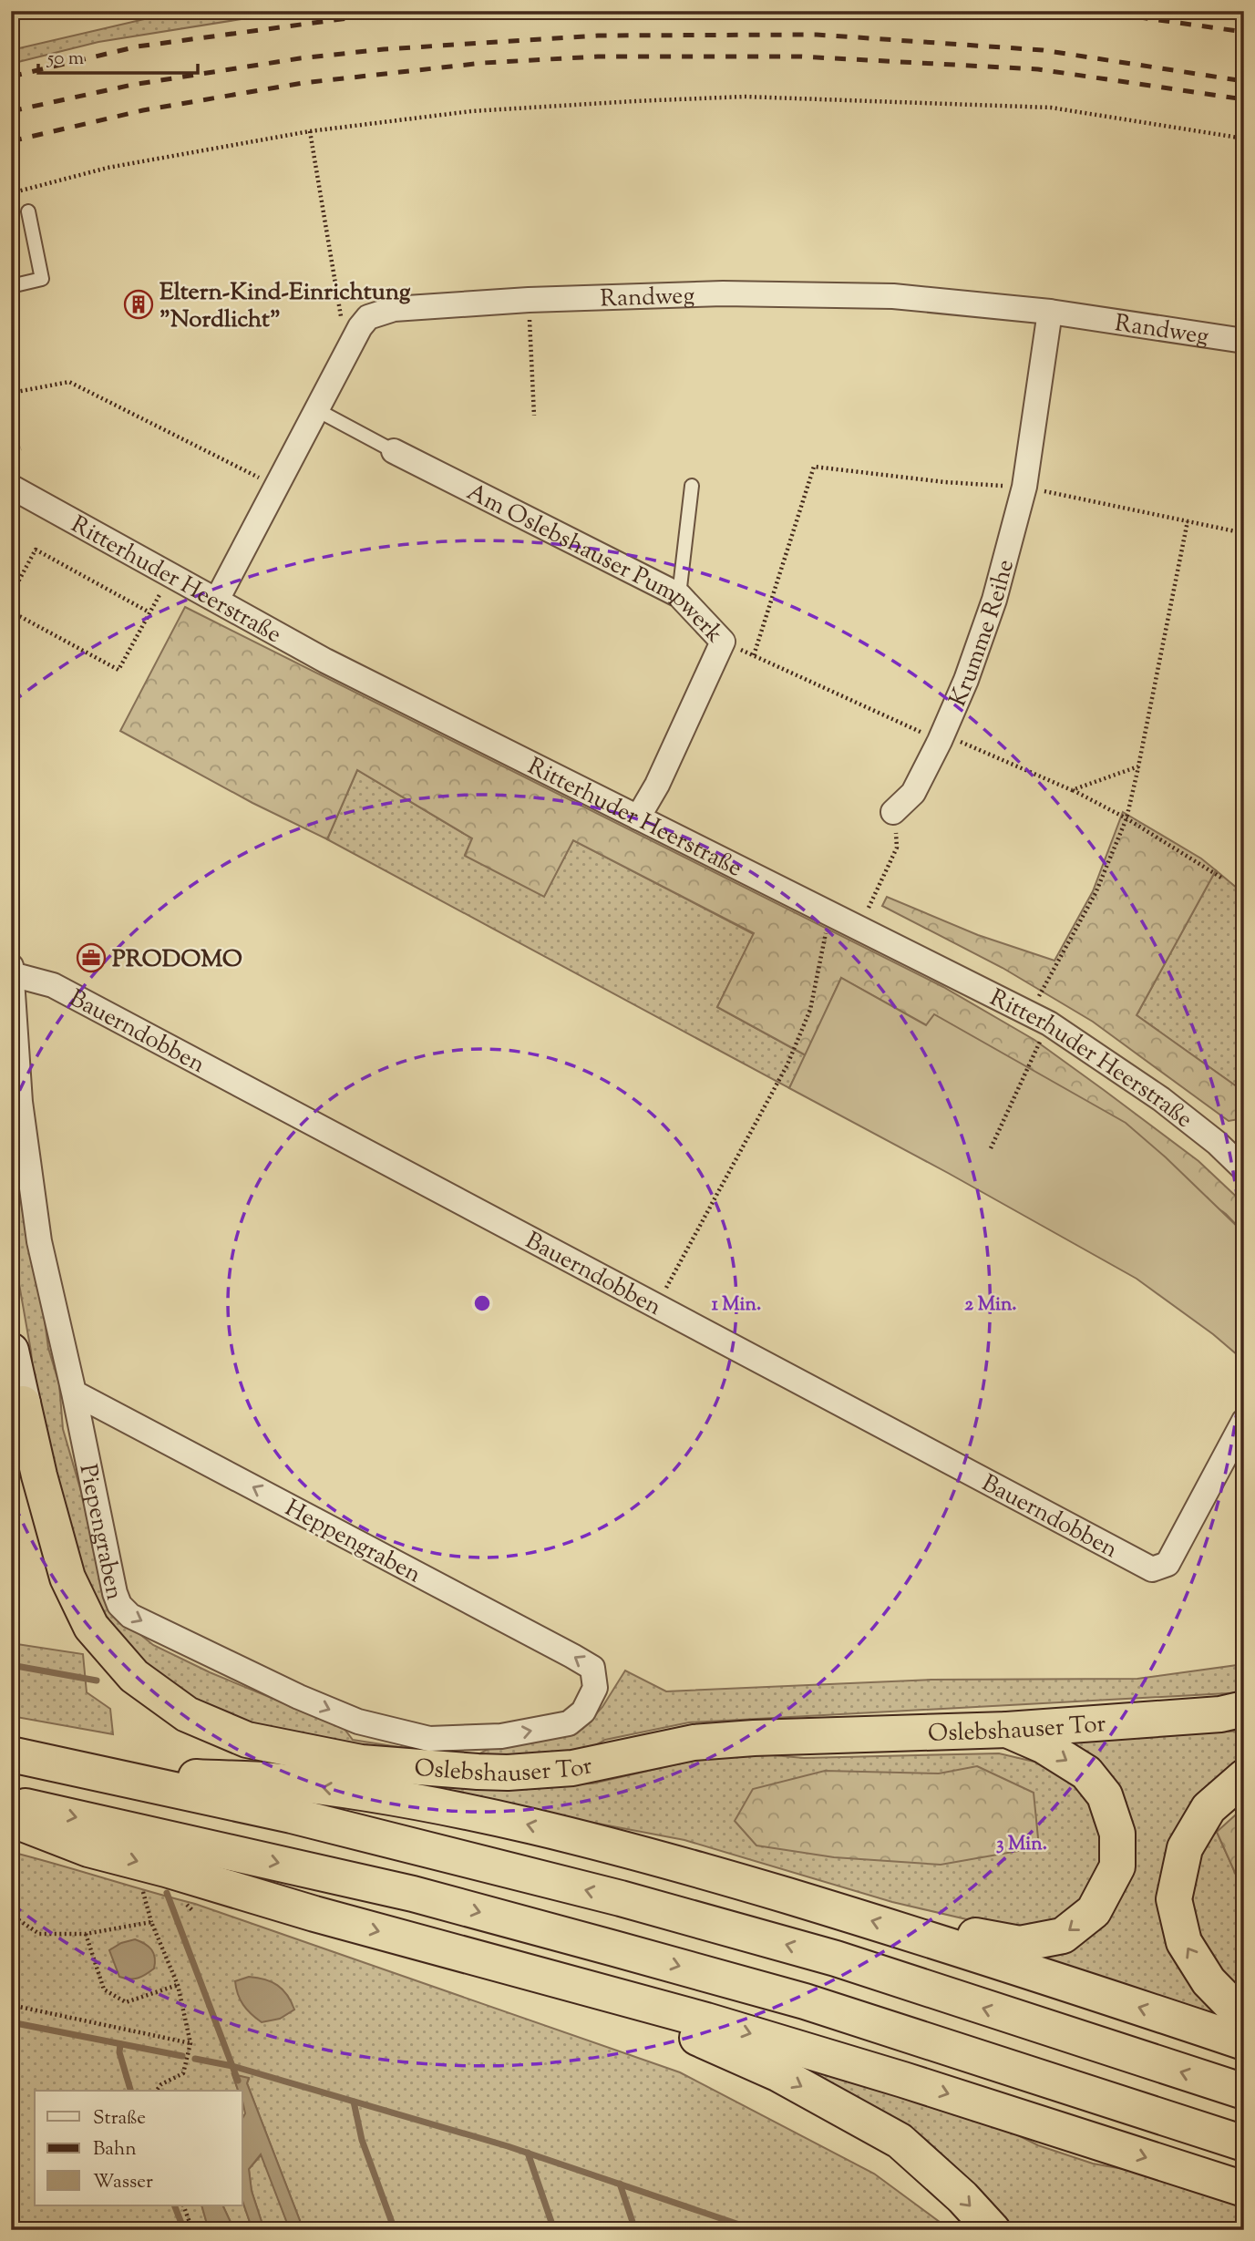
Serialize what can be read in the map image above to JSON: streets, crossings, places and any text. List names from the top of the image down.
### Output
{
  "streets": {
    "highway": ["Oslebshauser Tor"],
    "street": [
      "Randweg",
      "Am Oslebshauser Pumpwerk",
      "Ritterhuder Heerstraße",
      "Krumme Reihe",
      "Bauerndobben",
      "Piepengraben",
      "Heppengraben"
    ]
  },
  "crossings": [
    ["Randweg", "Ritterhuder Heerstraße"],
    ["Randweg", "Krumme Reihe"],
    ["Am Oslebshauser Pumpwerk", "Ritterhuder Heerstraße"],
    ["Bauerndobben", "Piepengraben"],
    ["Piepengraben", "Heppengraben"]
  ],
  "one_way": ["Piepengraben", "Heppengraben"],
  "places": {
    "building": ["Eltern-Kind-Einrichtung \"Nordlicht\""],
    "office": ["PRODOMO"]
  },
  "legend": ["Straße", "Bahn", "Wasser"],
  "scale_bar": "50 m",
  "rings": ["1 Min.", "2 Min.", "3 Min."]
}
